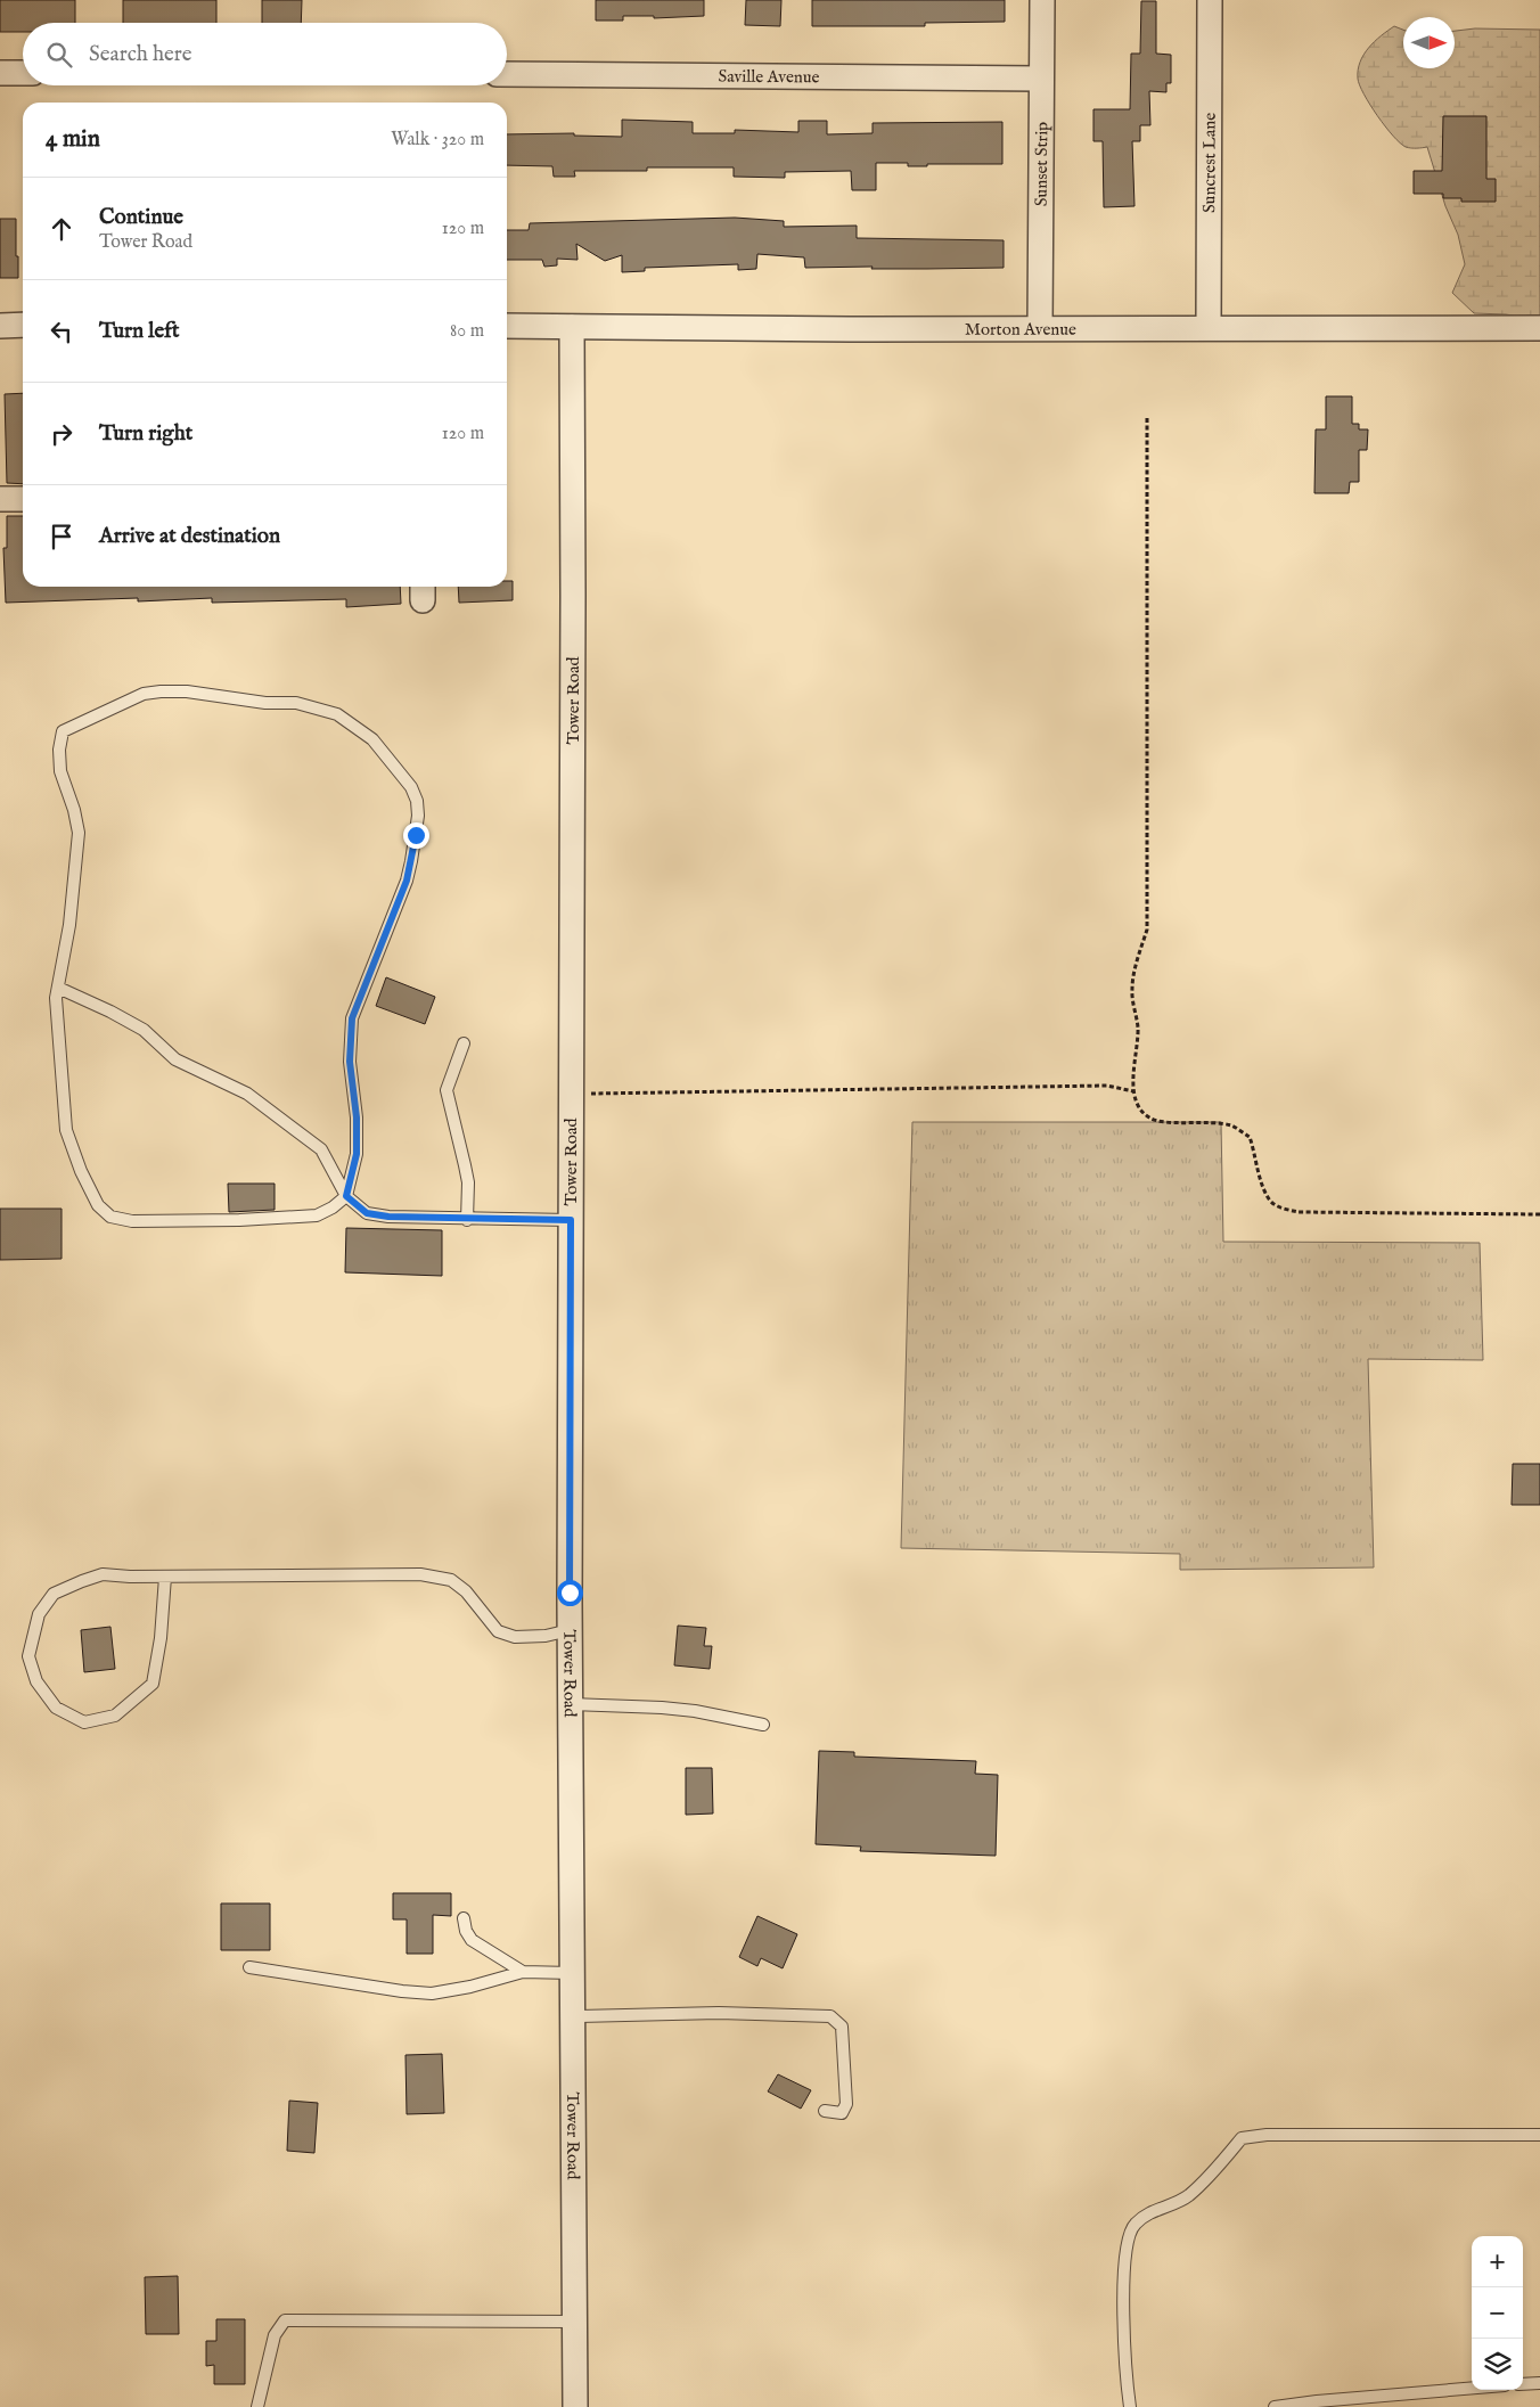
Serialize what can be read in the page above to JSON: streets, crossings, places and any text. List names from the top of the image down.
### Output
{
  "streets": {
    "street": [
      "Saville Avenue",
      "Sunset Strip",
      "Suncrest Lane",
      "Morton Avenue",
      "Tower Road"
    ]
  },
  "crossings": [
    ["Saville Avenue", "Sunset Strip"],
    ["Sunset Strip", "Morton Avenue"],
    ["Suncrest Lane", "Morton Avenue"],
    ["Morton Avenue", "Tower Road"]
  ],
  "north": "right",
  "page": {
    "search": "Search here",
    "heading": ["4 min", "Walk · 320 m"],
    "list": [
      ["Continue", "Tower Road", "120 m"],
      ["Turn left", "80 m"],
      ["Turn right", "120 m"],
      "Arrive at destination"
    ],
    "map_buttons": ["+", "−"]
  }
}
